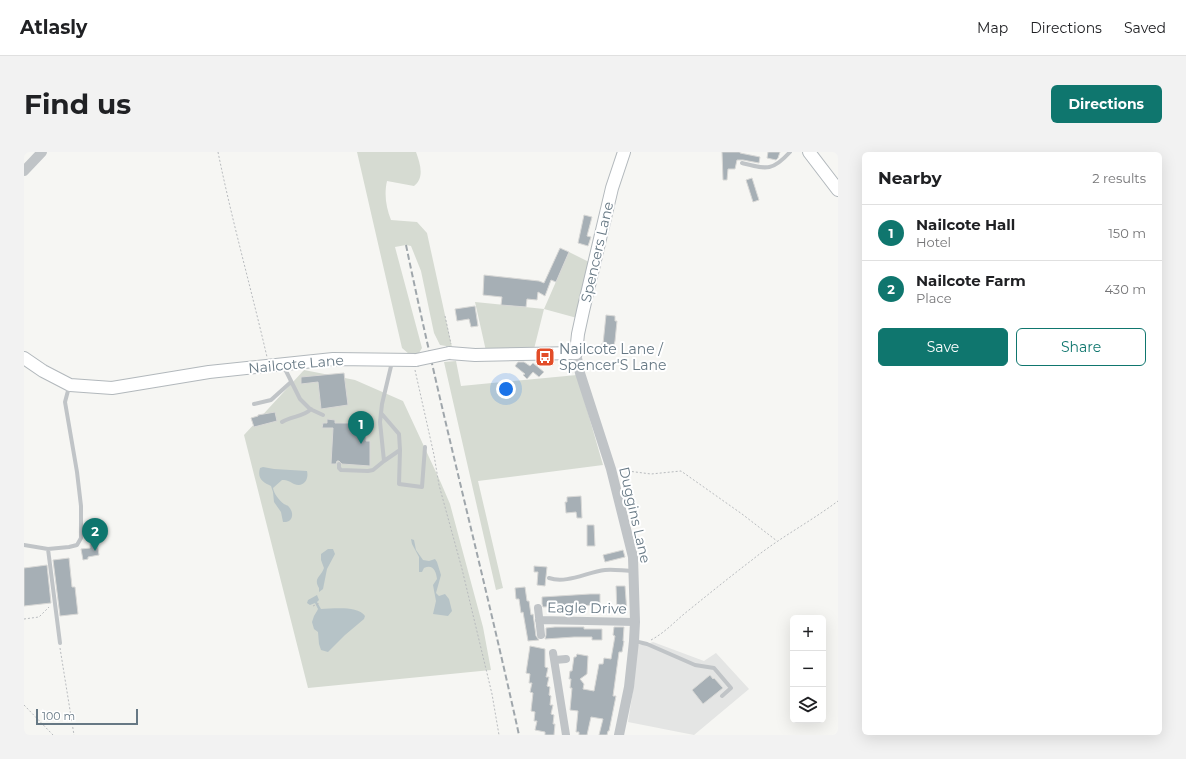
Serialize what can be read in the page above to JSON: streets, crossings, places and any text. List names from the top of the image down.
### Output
{
  "streets": {
    "main road": ["Spencers Lane", "Nailcote Lane"],
    "street": ["Duggins Lane", "Eagle Drive"]
  },
  "crossings": [
    ["Spencers Lane", "Nailcote Lane"],
    ["Spencers Lane", "Duggins Lane"],
    ["Nailcote Lane", "Duggins Lane"],
    ["Duggins Lane", "Eagle Drive"]
  ],
  "places": {
    "bus stop": ["Nailcote Lane / Spencer'S Lane"]
  },
  "scale_bar": "100 m",
  "page": {
    "header": "Atlasly",
    "nav": ["Map", "Directions", "Saved"],
    "buttons": [
      "Directions",
      ["Save", "Share"]
    ],
    "title": "Find us",
    "heading": ["Nearby", "2 results"],
    "list": [
      {
        "mark": "1",
        "name": "Nailcote Hall",
        "note": "Hotel",
        "value": "150 m"
      },
      {
        "mark": "2",
        "name": "Nailcote Farm",
        "note": "Place",
        "value": "430 m"
      }
    ],
    "pins": ["1", "2"],
    "map_buttons": ["+", "−"],
    "scale": "100 m"
  }
}
